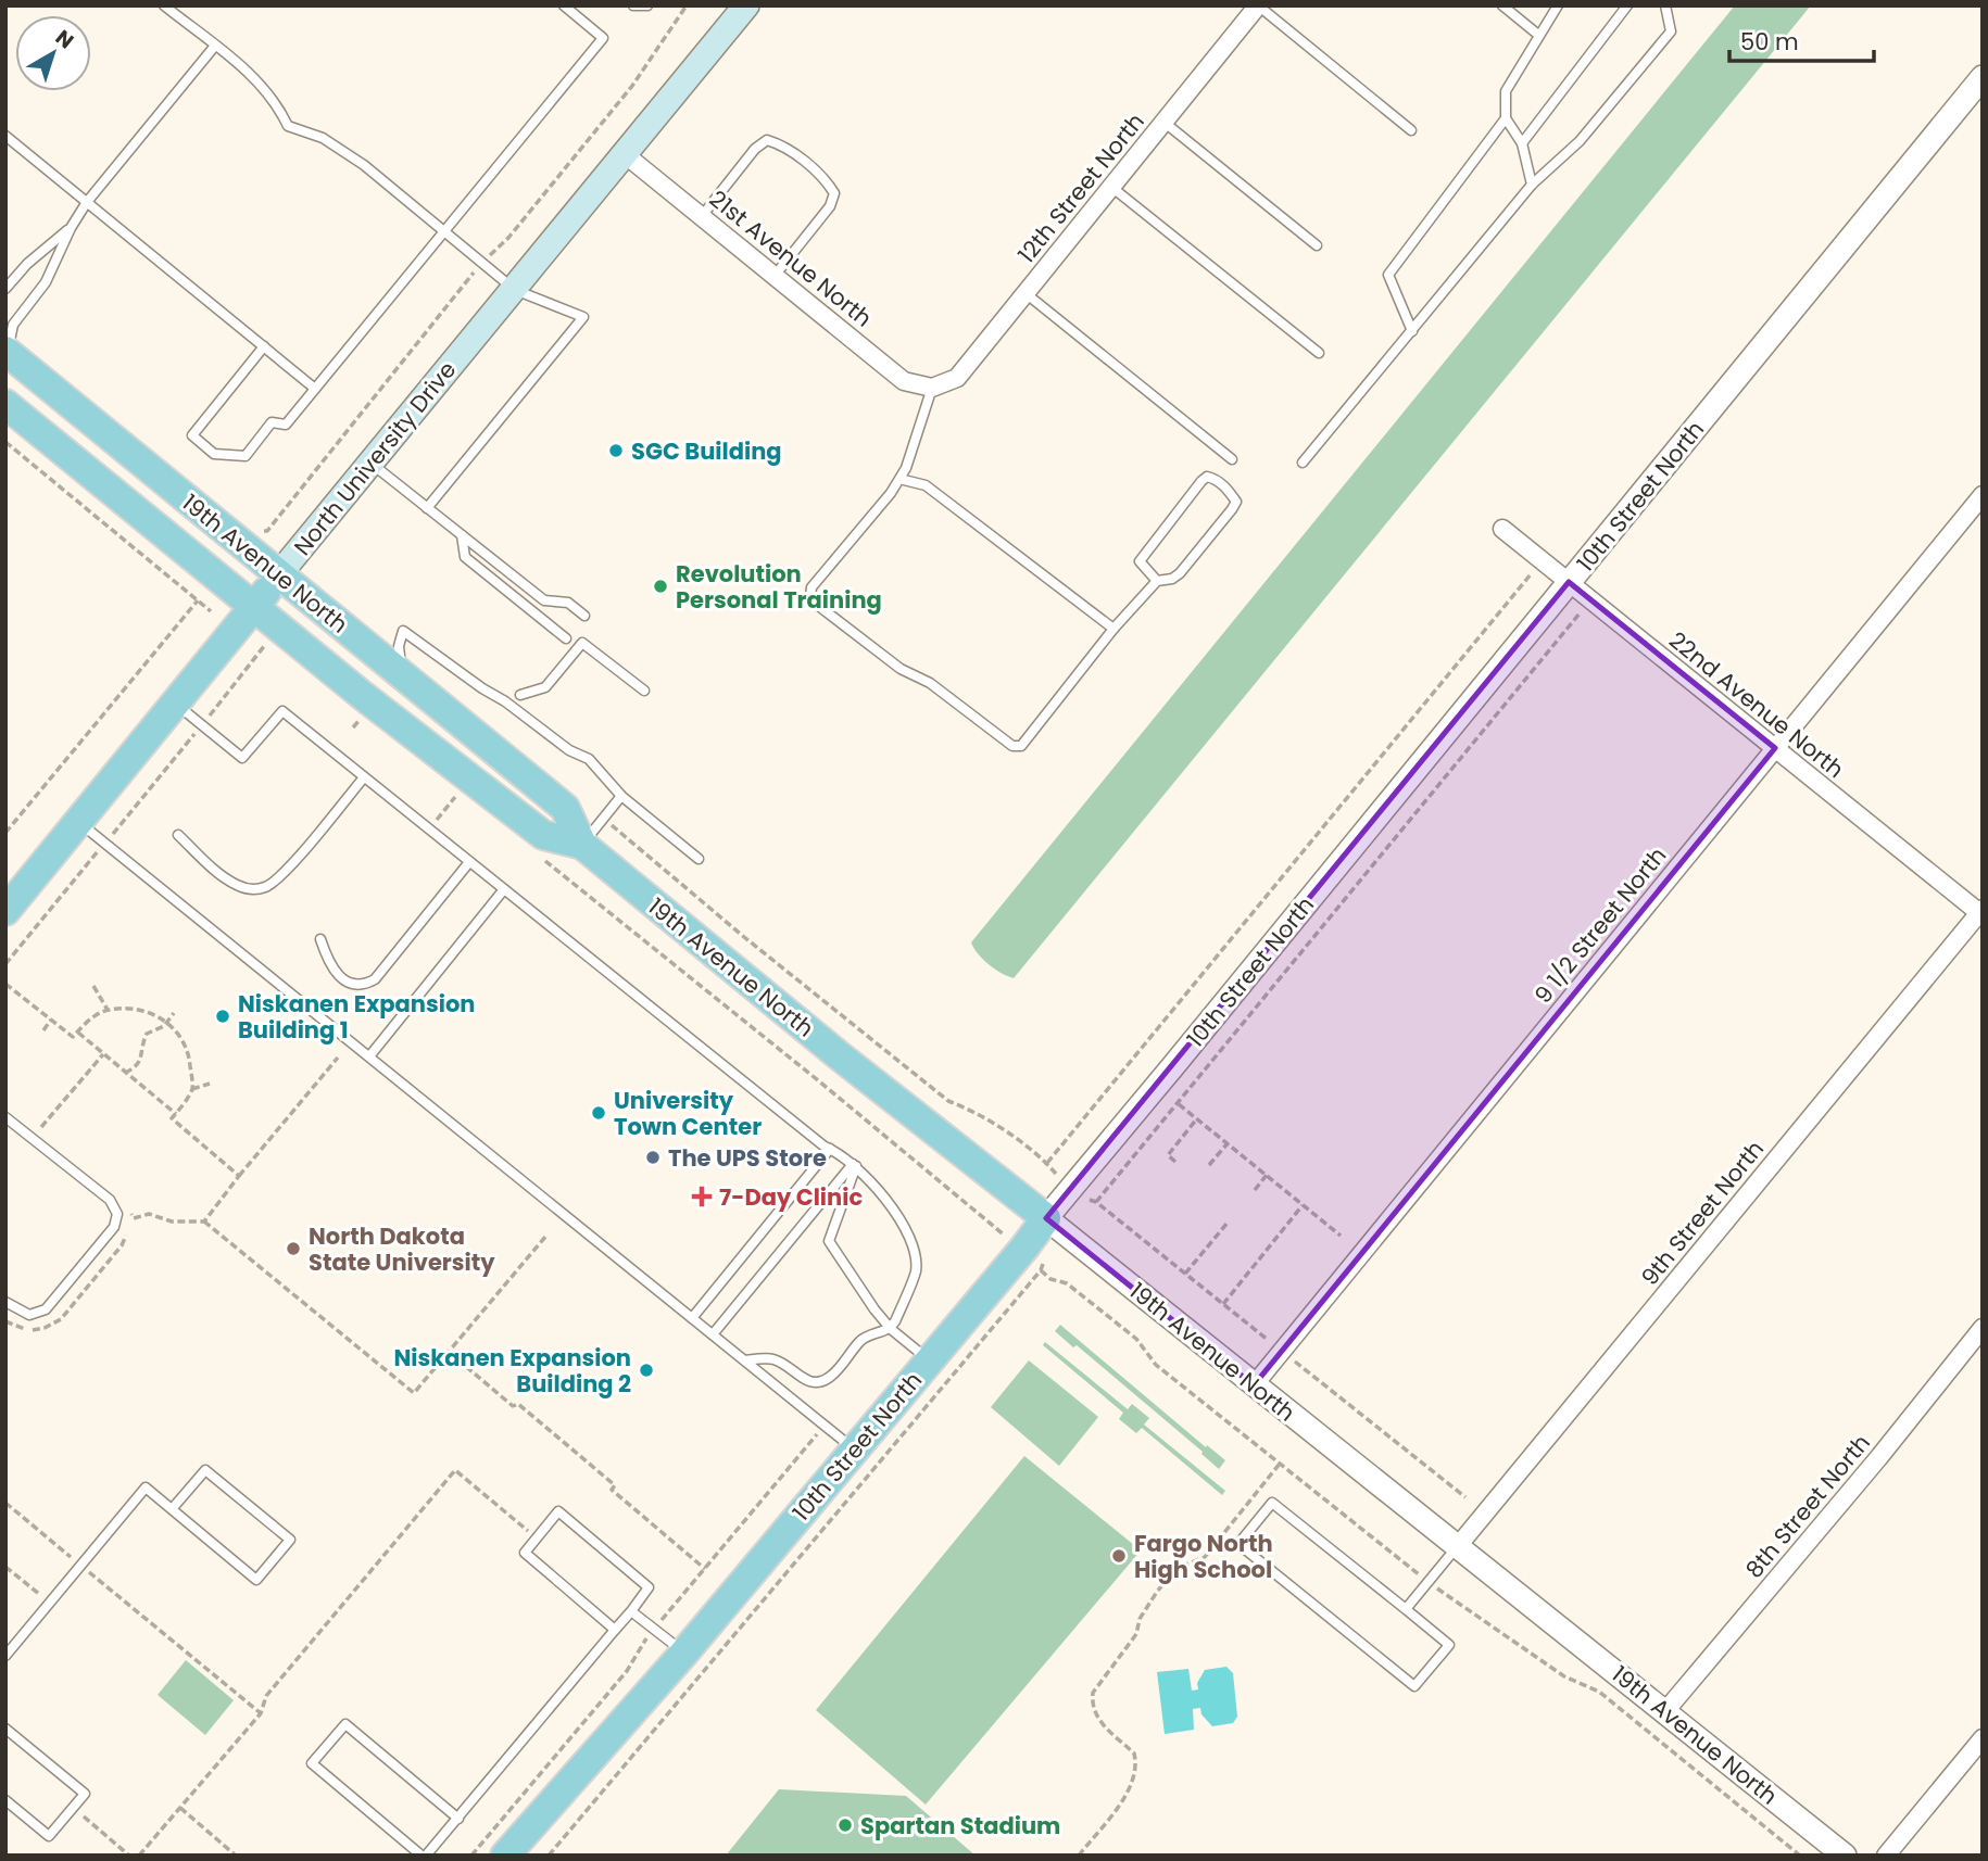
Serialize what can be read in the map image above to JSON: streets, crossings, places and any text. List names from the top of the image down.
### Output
{
  "streets": {
    "main road": ["North University Drive", "10th Street North", "19th Avenue North"],
    "street": [
      "12th Street North",
      "21st Avenue North",
      "22nd Avenue North",
      "9 1/2 Street North",
      "9th Street North",
      "8th Street North"
    ]
  },
  "crossings": [
    ["12th Street North", "21st Avenue North"],
    ["21st Avenue North", "North University Drive"],
    ["North University Drive", "19th Avenue North"],
    ["10th Street North", "19th Avenue North"],
    ["10th Street North", "22nd Avenue North"],
    ["19th Avenue North", "9 1/2 Street North"],
    ["19th Avenue North", "9th Street North"],
    ["19th Avenue North", "8th Street North"],
    ["22nd Avenue North", "9 1/2 Street North"],
    ["22nd Avenue North", "9th Street North"]
  ],
  "places": {
    "other": [
      "SGC Building",
      "Revolution Personal Training",
      "Niskanen Expansion Building 1",
      "University Town Center",
      "The UPS Store",
      "North Dakota State University",
      "Niskanen Expansion Building 2",
      "Fargo North High School",
      "Spartan Stadium"
    ],
    "health": ["7-Day Clinic"]
  },
  "scale_bar": "50 m",
  "north": "top right"
}
